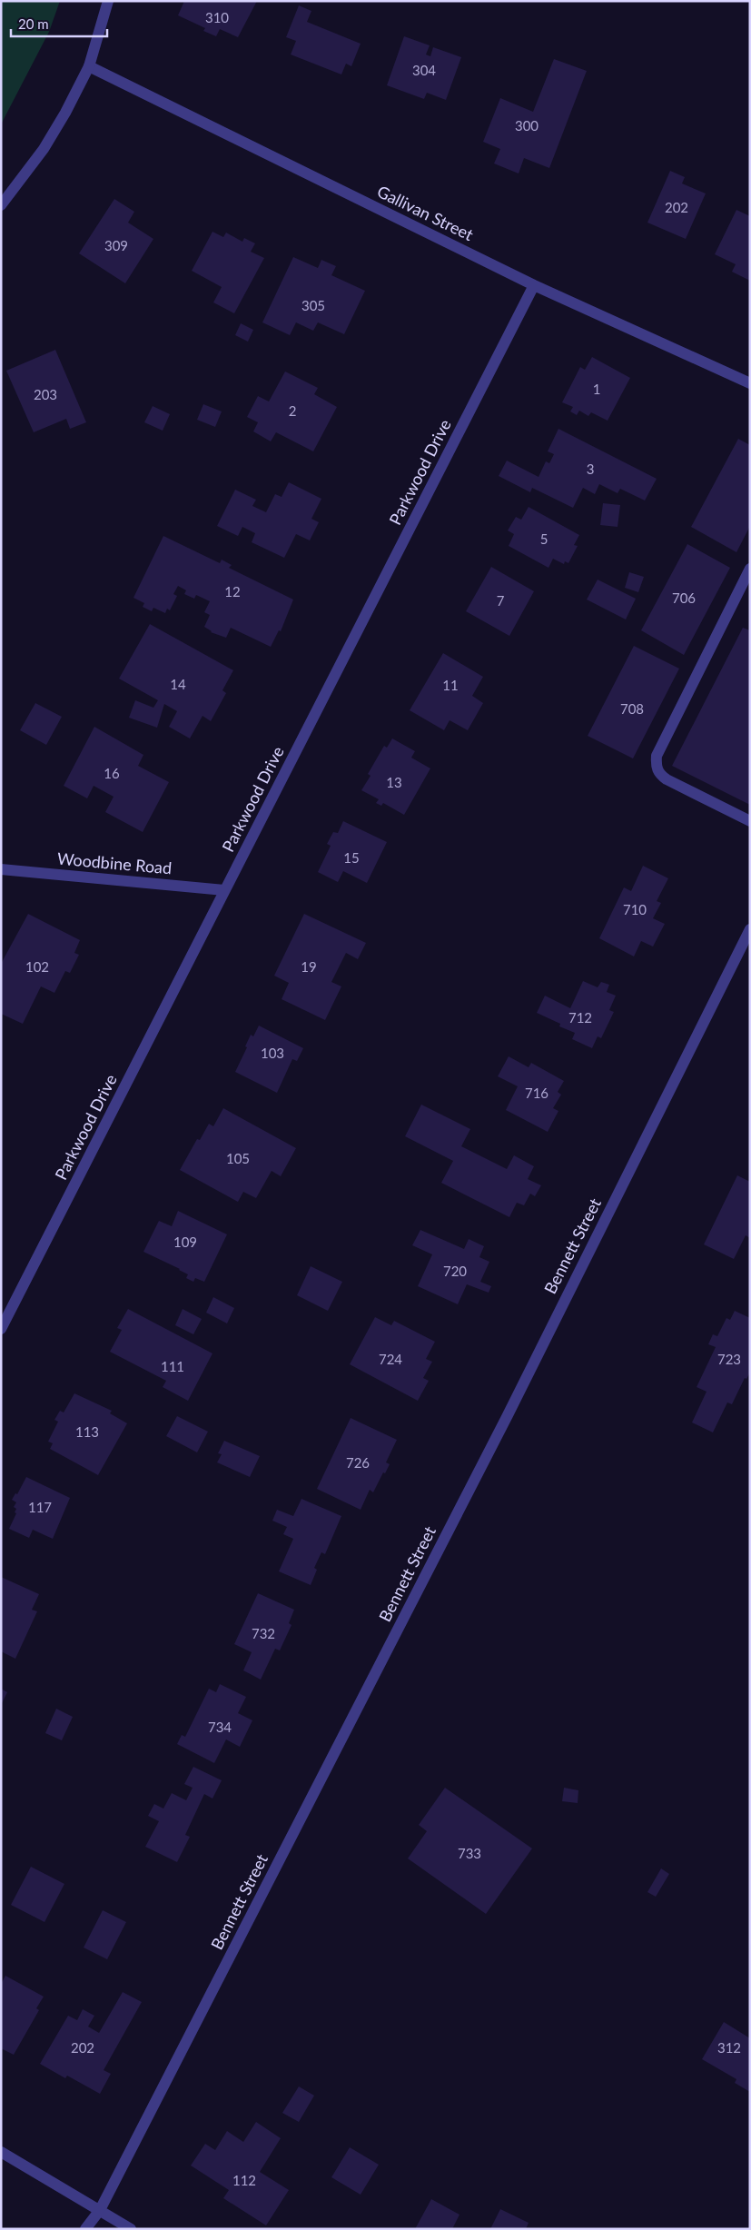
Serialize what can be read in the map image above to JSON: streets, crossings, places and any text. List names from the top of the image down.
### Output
{
  "streets": {
    "street": [
      "Gallivan Street",
      "Parkwood Drive",
      "Woodbine Road",
      "Bennett Street"
    ]
  },
  "crossings": [
    ["Gallivan Street", "Parkwood Drive"],
    ["Parkwood Drive", "Woodbine Road"]
  ],
  "house_numbers": [
    "310",
    "304",
    "300",
    "202",
    "309",
    "305",
    "1",
    "203",
    "2",
    "3",
    "5",
    "12",
    "706",
    "7",
    "14",
    "11",
    "708",
    "16",
    "13",
    "15",
    "710",
    "102",
    "19",
    "712",
    "103",
    "716",
    "105",
    "109",
    "720",
    "724",
    "723",
    "111",
    "113",
    "726",
    "117",
    "732",
    "734",
    "733",
    "202",
    "312",
    "112"
  ],
  "scale_bar": "20 m"
}
